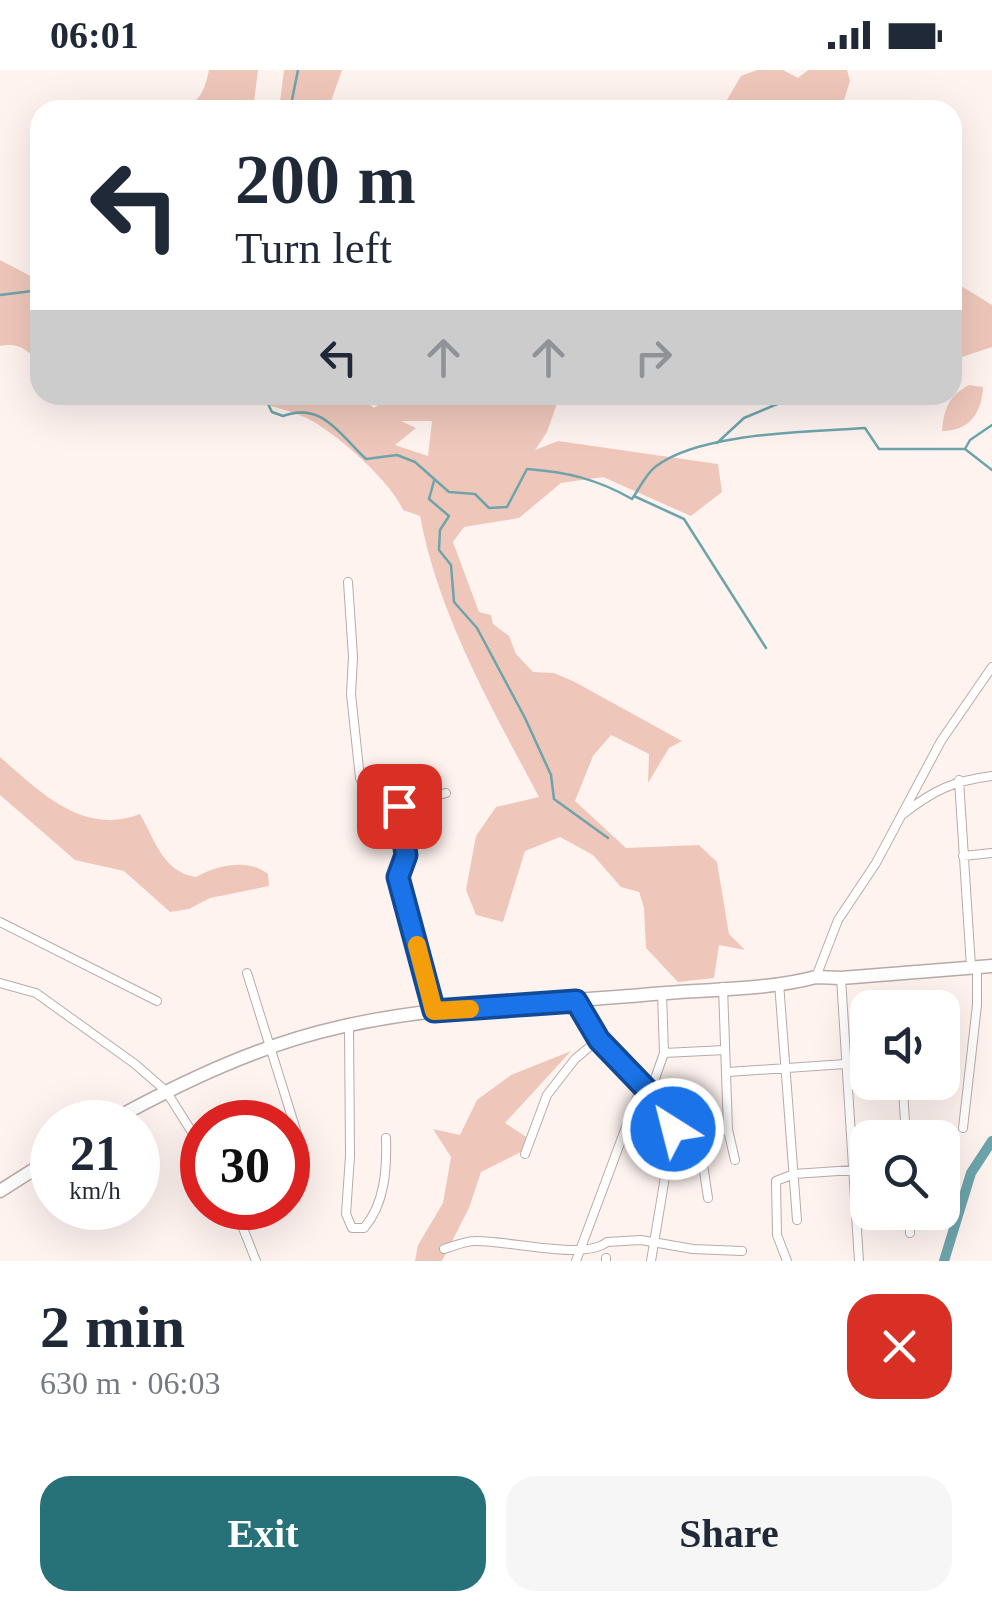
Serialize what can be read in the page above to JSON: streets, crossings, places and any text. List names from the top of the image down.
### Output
{
  "page": {
    "status": "06:01",
    "turn": ["200 m", "Turn left"],
    "speed": "21 km/h",
    "limit": "30",
    "heading": ["2 min", "630 m · 06:03"],
    "buttons": ["Exit", "Share"]
  }
}
